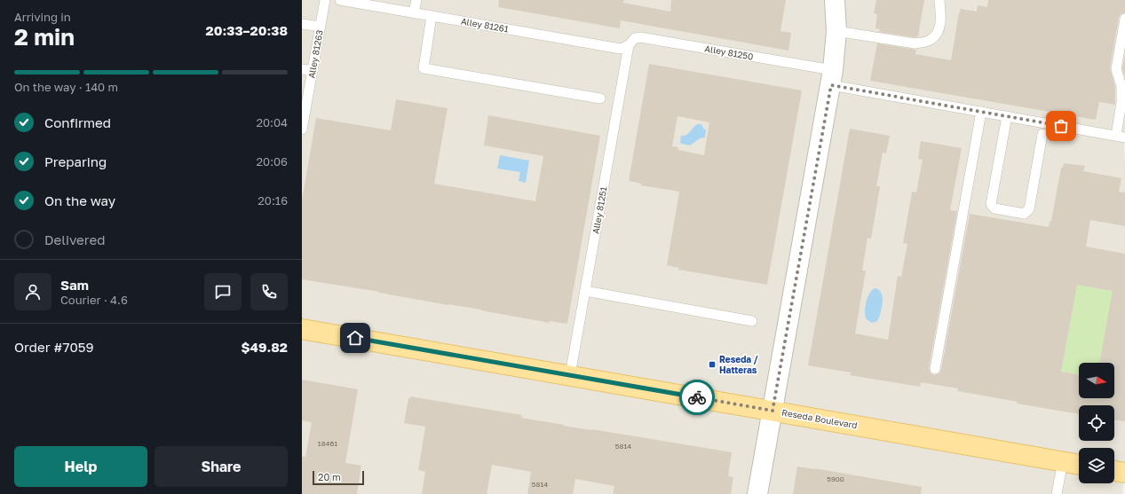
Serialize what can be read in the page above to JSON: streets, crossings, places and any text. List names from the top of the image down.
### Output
{
  "streets": {
    "main road": ["Reseda Boulevard"],
    "lane": [
      "Alley 81261",
      "Alley 81250",
      "Alley 81263",
      "Alley 81251"
    ]
  },
  "crossings": [
    ["Alley 81261", "Alley 81250"],
    ["Alley 81261", "Alley 81251"],
    ["Alley 81250", "Alley 81251"],
    ["Alley 81251", "Reseda Boulevard"]
  ],
  "places": {
    "transit": ["Reseda / Hatteras"]
  },
  "house_numbers": [
    "18461",
    "5814",
    "5900",
    "5814"
  ],
  "scale_bar": "20 m",
  "north": "right",
  "page": {
    "heading": ["2 min", "Arriving in", "20:33–20:38"],
    "panel": [
      "Sam",
      "Courier · 4.6",
      "Order #7059",
      "$49.82"
    ],
    "bar": "On the way · 140 m",
    "list": [
      ["Confirmed", "20:04"],
      ["Preparing", "20:06"],
      ["On the way", "20:16"],
      "Delivered"
    ],
    "buttons": ["Help", "Share"],
    "scale": "20 m"
  }
}
